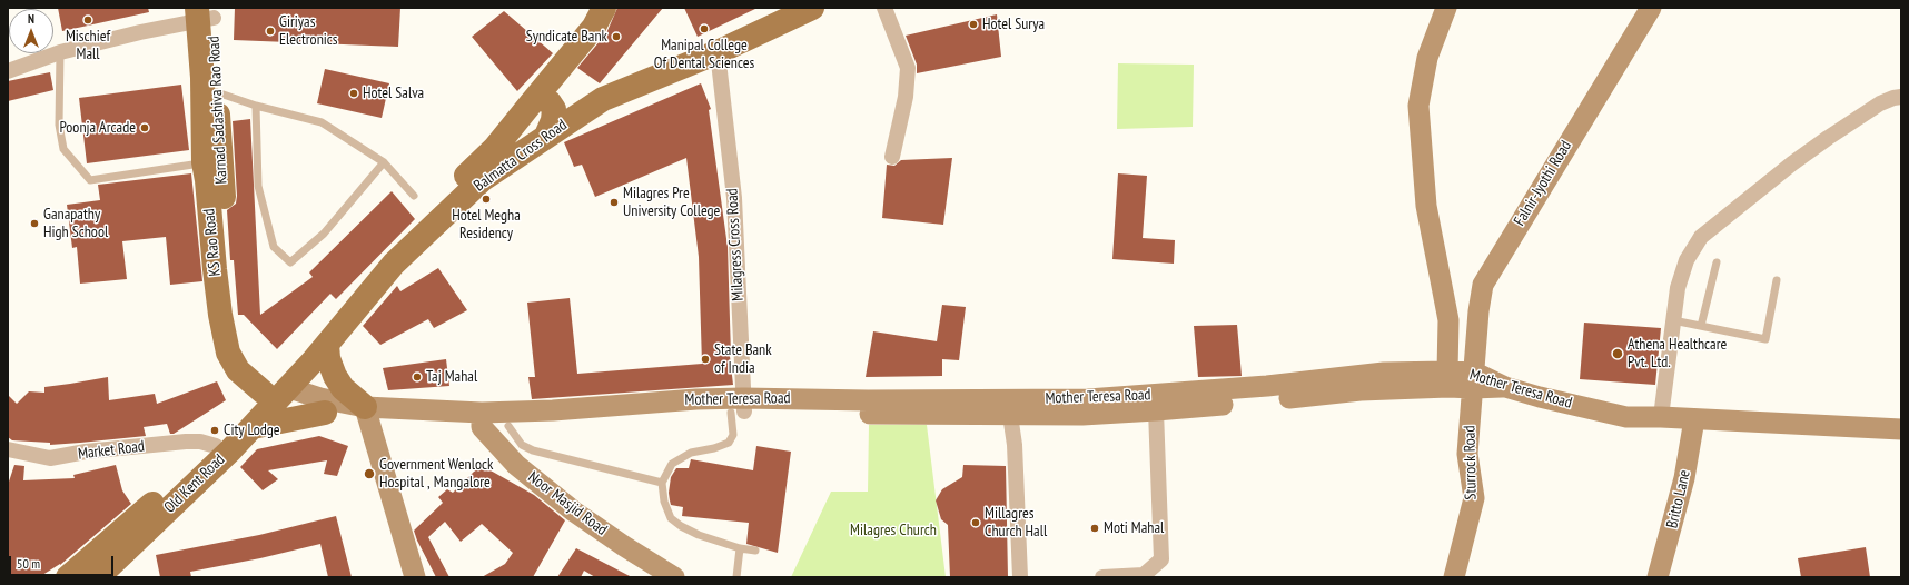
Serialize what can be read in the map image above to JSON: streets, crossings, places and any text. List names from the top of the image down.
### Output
{
  "streets": {
    "main road": [
      "Karnad Sadashiva Rao Road",
      "Balmatta Cross Road",
      "Falnir-Jyothi Road",
      "KS Rao Road",
      "Mother Teresa Road",
      "Sturrock Road",
      "Old Kent Road",
      "Britto Lane",
      "Noor Masjid Road"
    ],
    "street": ["Milagress Cross Road", "Market Road"]
  },
  "crossings": [
    ["Karnad Sadashiva Rao Road", "Balmatta Cross Road"],
    ["Karnad Sadashiva Rao Road", "KS Rao Road"],
    ["Karnad Sadashiva Rao Road", "Mother Teresa Road"],
    ["Karnad Sadashiva Rao Road", "Old Kent Road"],
    ["Balmatta Cross Road", "KS Rao Road"],
    ["Balmatta Cross Road", "Milagress Cross Road"],
    ["Balmatta Cross Road", "Mother Teresa Road"],
    ["Balmatta Cross Road", "Old Kent Road"],
    ["Falnir-Jyothi Road", "Mother Teresa Road"],
    ["Falnir-Jyothi Road", "Sturrock Road"],
    ["KS Rao Road", "Mother Teresa Road"],
    ["KS Rao Road", "Old Kent Road"],
    ["Milagress Cross Road", "Mother Teresa Road"],
    ["Mother Teresa Road", "Sturrock Road"],
    ["Mother Teresa Road", "Old Kent Road"],
    ["Mother Teresa Road", "Britto Lane"],
    ["Mother Teresa Road", "Noor Masjid Road"]
  ],
  "parks": ["Milagres Church"],
  "places": [
    "Mischief Mall",
    "Hotel Surya",
    "Manipal College Of Dental Sciences",
    "Giriyas Electronics",
    "Syndicate Bank",
    "Hotel Salva",
    "Poonja Arcade",
    "Hotel Megha Residency",
    "Milagres Pre University College",
    "Ganapathy High School",
    "Athena Healthcare Pvt. Ltd.",
    "State Bank of India",
    "Taj Mahal",
    "City Lodge",
    "Government Wenlock Hospital , Mangalore",
    "Millagres Church Hall",
    "Moti Mahal"
  ],
  "scale_bar": "50 m",
  "north": "top"
}
